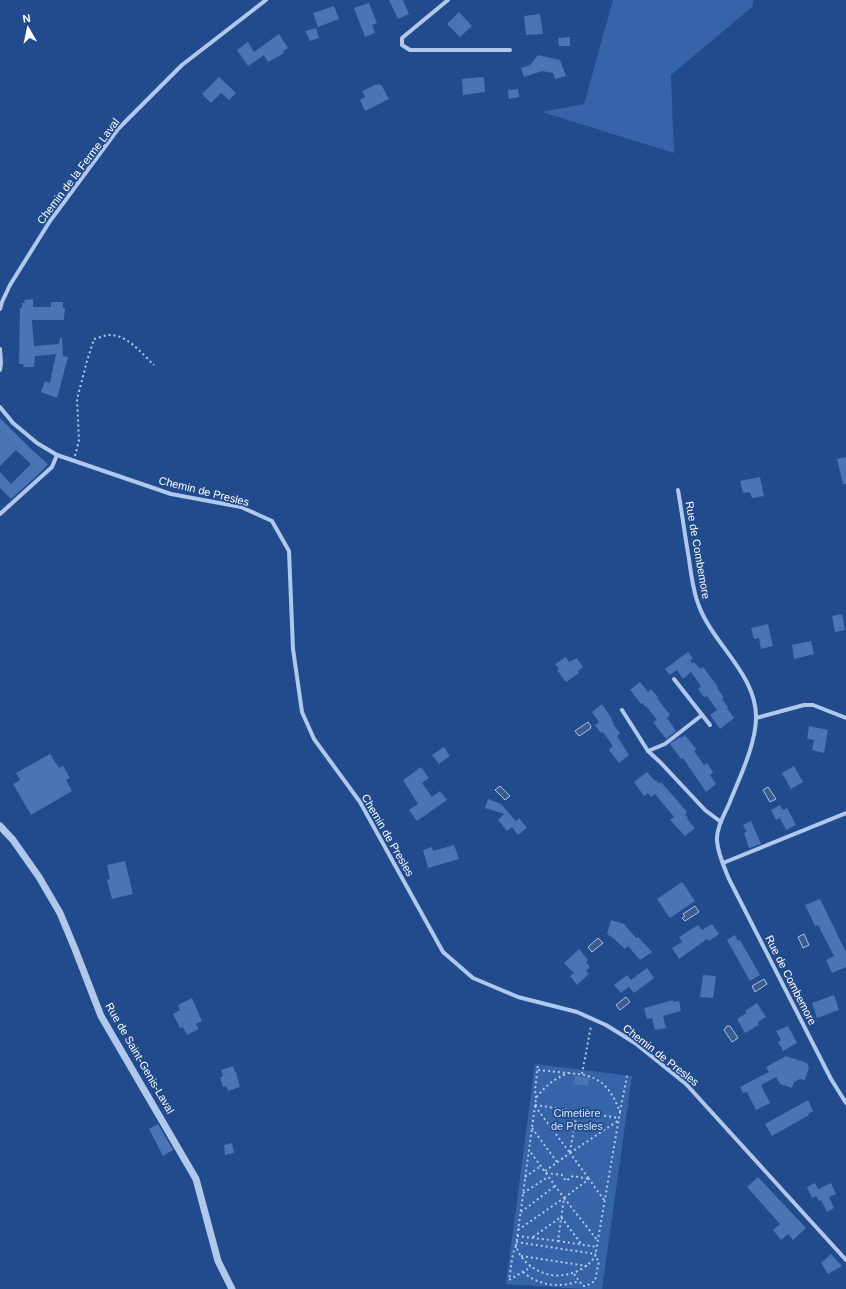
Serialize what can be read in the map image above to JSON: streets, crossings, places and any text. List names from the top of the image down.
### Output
{
  "streets": {
    "street": [
      "Chemin de la Ferme Laval",
      "Chemin de Presles",
      "Rue de Combemore",
      "Rue de Saint-Genis-Laval"
    ]
  },
  "parks": ["Cimetière de Presles"],
  "north": "top"
}
